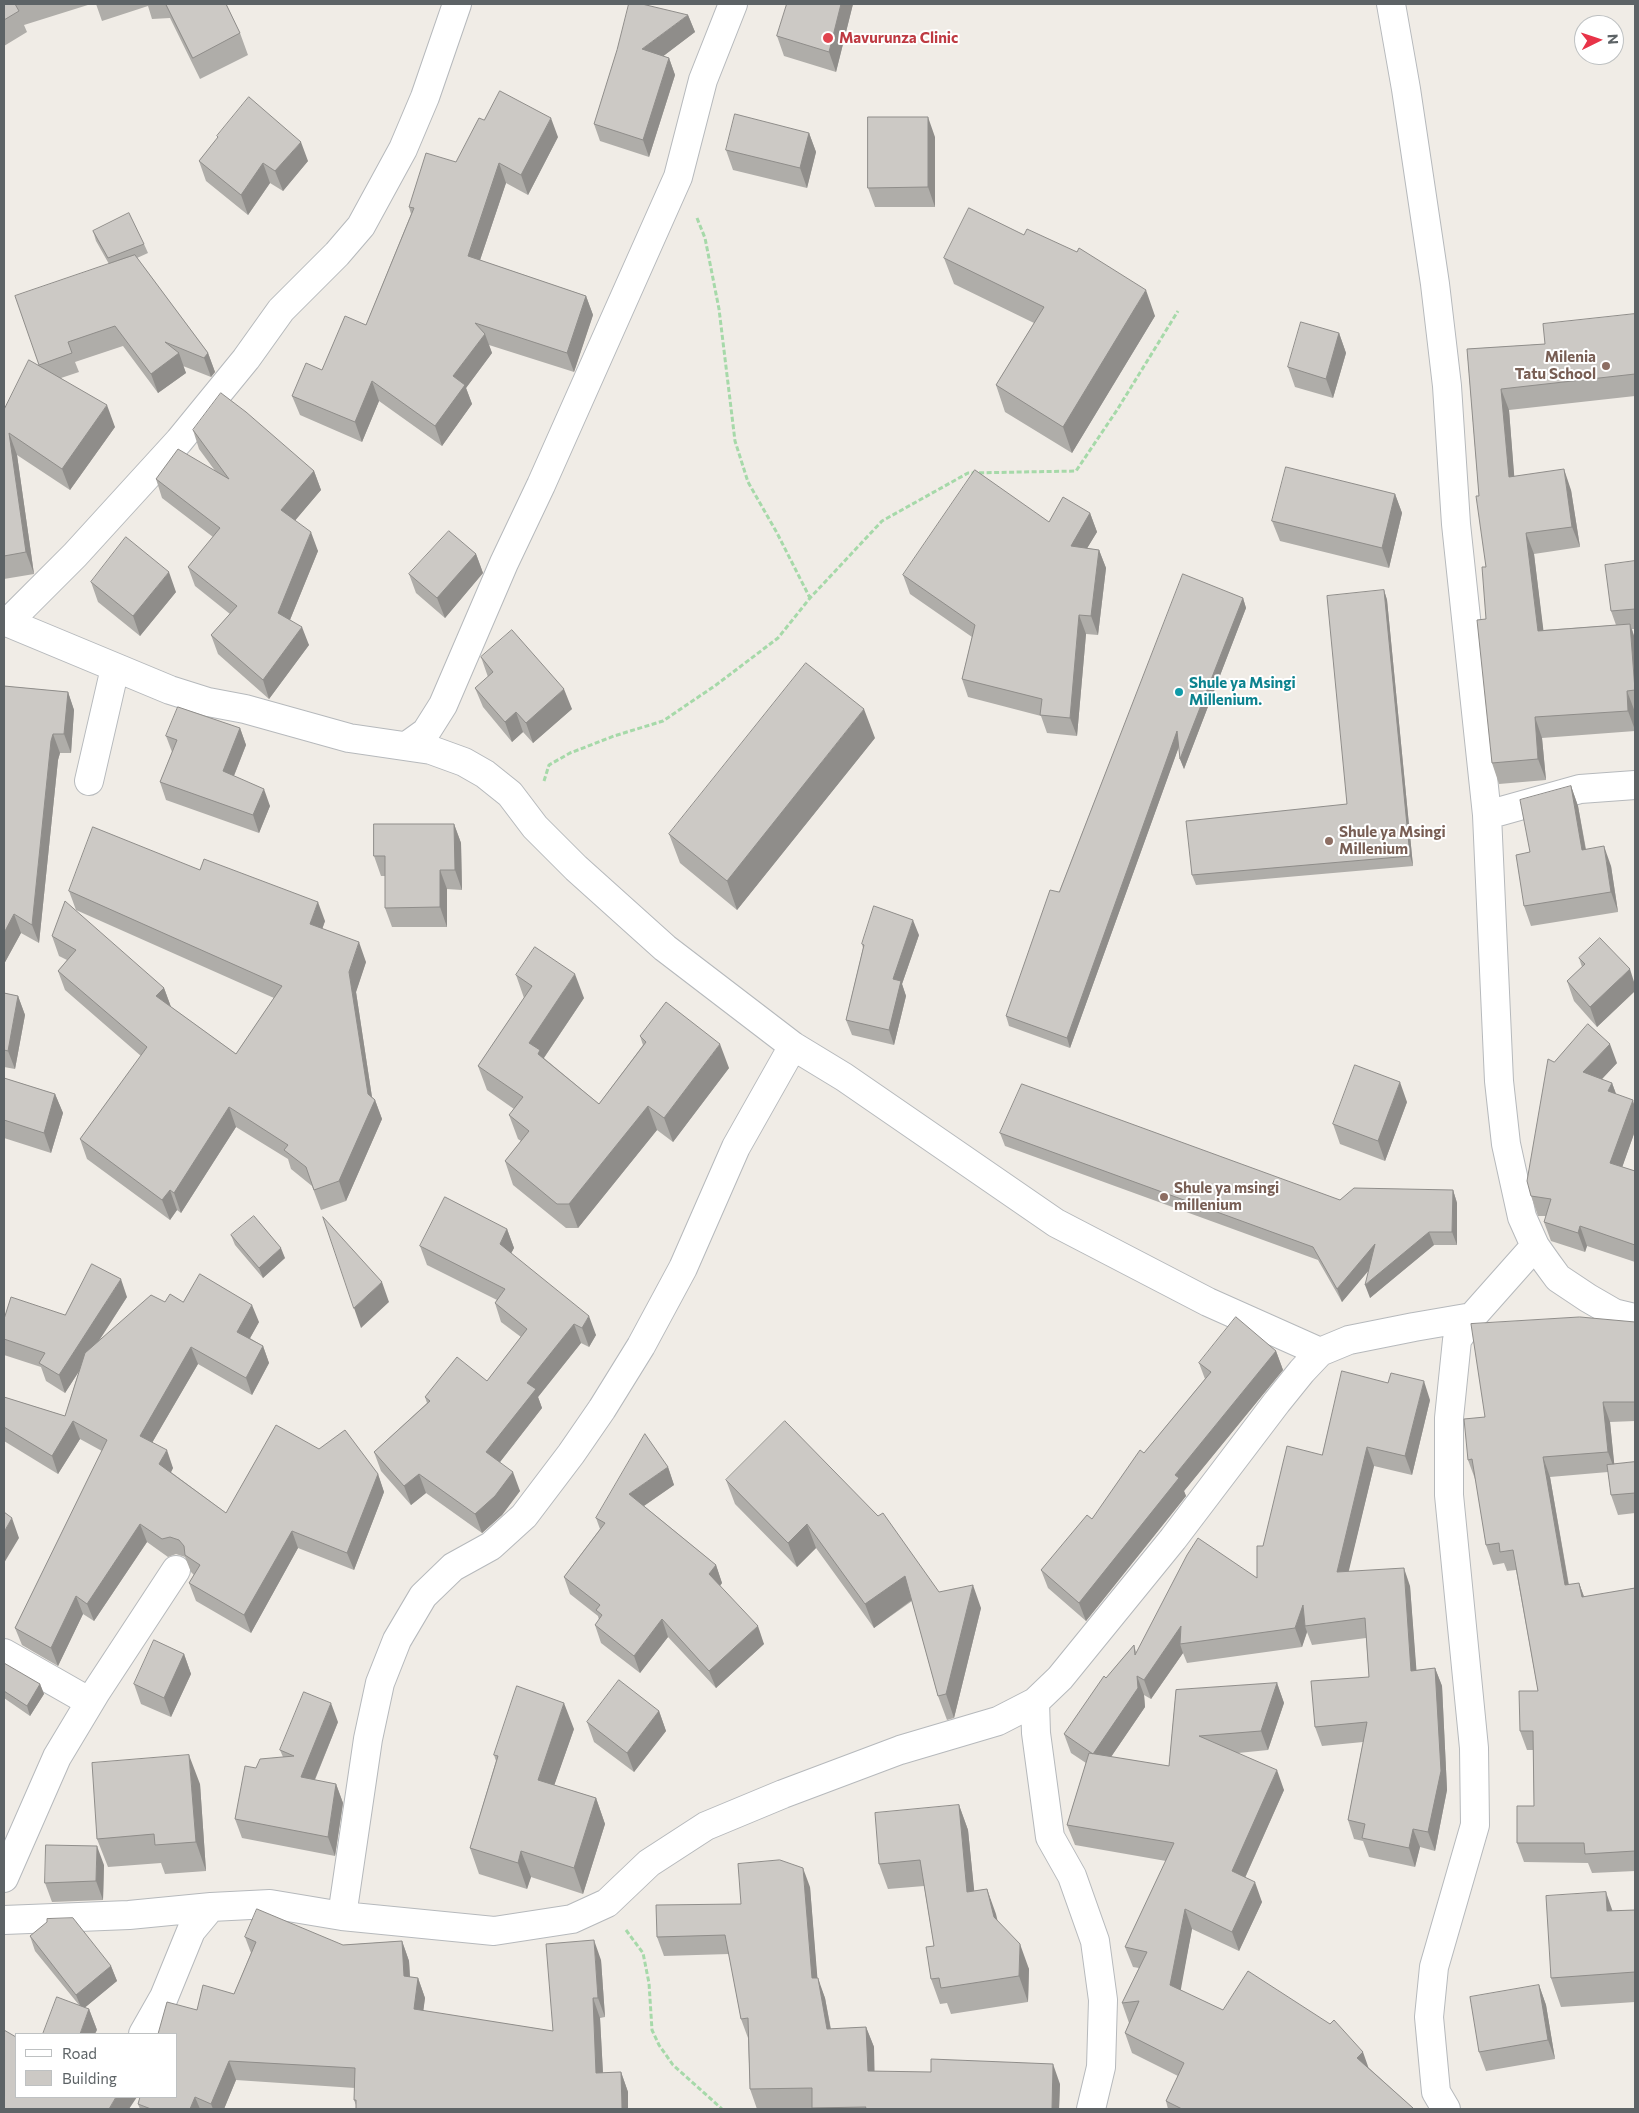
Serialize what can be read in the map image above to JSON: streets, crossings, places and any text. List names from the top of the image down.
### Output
{
  "places": [
    "Mavurunza Clinic",
    "Milenia Tatu School",
    "Shule ya Msingi Millenium.",
    "Shule ya Msingi Millenium",
    "Shule ya msingi millenium"
  ],
  "legend": ["Road", "Building"],
  "north": "right"
}
